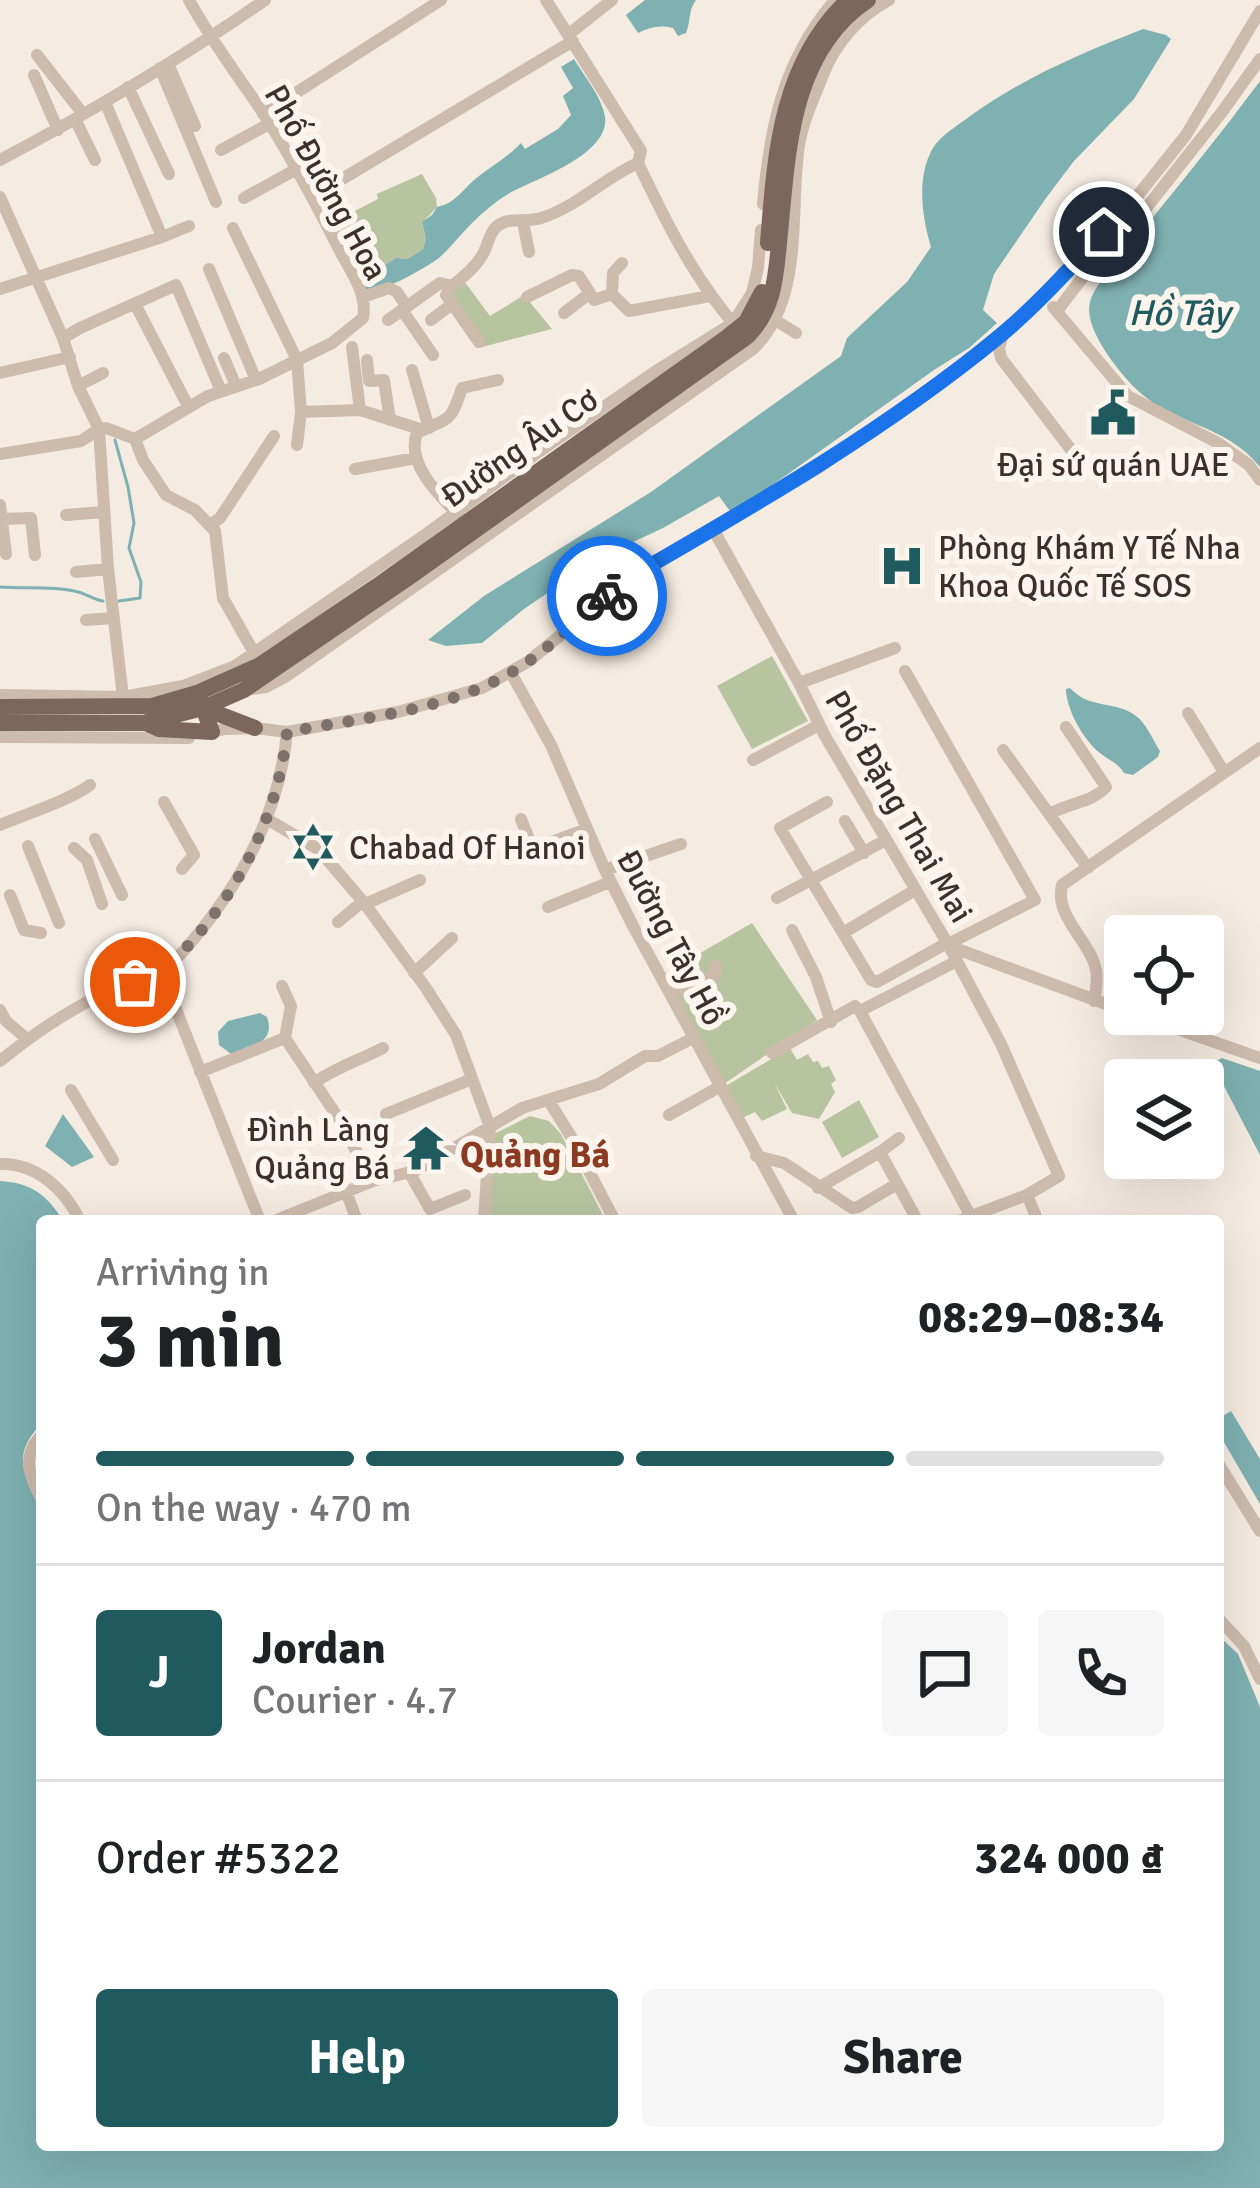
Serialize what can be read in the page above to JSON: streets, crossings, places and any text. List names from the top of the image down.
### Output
{
  "streets": {
    "main road": ["Đường Âu Cơ"],
    "street": ["Phố Đường Hoa", "Phố Đặng Thai Mai", "Đường Tây Hồ"]
  },
  "districts": ["Quảng Bá"],
  "water": ["Hồ Tây"],
  "places": {
    "public building": ["Đại sứ quán UAE"],
    "hospital": ["Phòng Khám Y Tế Nha Khoa Quốc Tế SOS"],
    "synagogue": ["Chabad Of Hanoi"],
    "temple": ["Đình Làng Quảng Bá"]
  },
  "page": {
    "heading": ["3 min", "Arriving in", "08:29–08:34"],
    "panel": [
      "Jordan",
      "Courier · 4.7",
      "Order #5322",
      "324 000 ₫"
    ],
    "bar": "On the way · 470 m",
    "round": "J",
    "buttons": ["Help", "Share"]
  }
}
